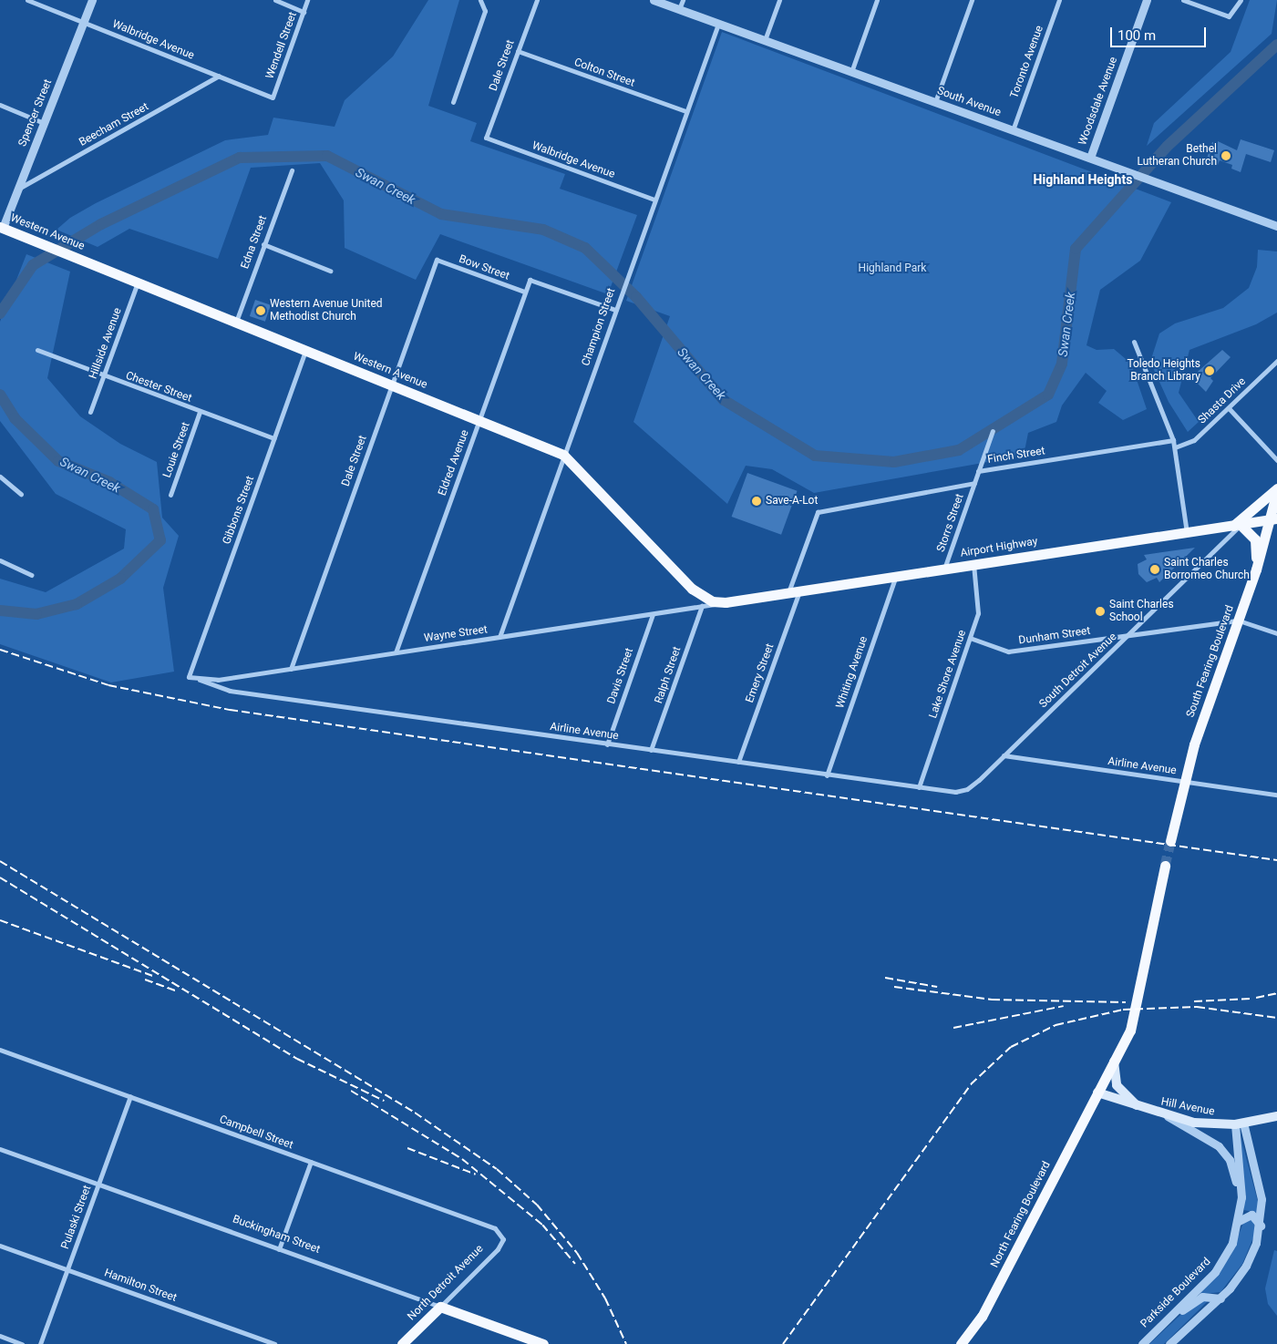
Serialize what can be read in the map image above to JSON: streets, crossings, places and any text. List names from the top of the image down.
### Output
{
  "streets": {
    "main road": [
      "Western Avenue",
      "Airport Highway",
      "South Fearing Boulevard",
      "Hill Avenue",
      "North Fearing Boulevard",
      "Buckingham Street",
      "North Detroit Avenue"
    ],
    "street": [
      "Walbridge Avenue",
      "Wendell Street",
      "Toronto Avenue",
      "Dale Street",
      "Colton Street",
      "Woodsdale Avenue",
      "South Avenue",
      "Spencer Street",
      "Beecham Street",
      "Edna Street",
      "Bow Street",
      "Champion Street",
      "Hillside Avenue",
      "Chester Street",
      "Shasta Drive",
      "Louie Street",
      "Finch Street",
      "Eldred Avenue",
      "Gibbons Street",
      "Storrs Street",
      "Wayne Street",
      "Dunham Street",
      "South Detroit Avenue",
      "Whiting Avenue",
      "Emery Street",
      "Lake Shore Avenue",
      "Ralph Street",
      "Davis Street",
      "Airline Avenue",
      "Campbell Street",
      "Pulaski Street",
      "Hamilton Street",
      "Parkside Boulevard"
    ]
  },
  "crossings": [
    ["Walbridge Avenue", "Wendell Street"],
    ["Walbridge Avenue", "Dale Street"],
    ["Walbridge Avenue", "Spencer Street"],
    ["Walbridge Avenue", "Beecham Street"],
    ["Walbridge Avenue", "Champion Street"],
    ["Toronto Avenue", "South Avenue"],
    ["Dale Street", "Colton Street"],
    ["Dale Street", "Western Avenue"],
    ["Dale Street", "Bow Street"],
    ["Dale Street", "Wayne Street"],
    ["Colton Street", "Champion Street"],
    ["Woodsdale Avenue", "South Avenue"],
    ["South Avenue", "Champion Street"],
    ["Spencer Street", "Beecham Street"],
    ["Spencer Street", "Western Avenue"],
    ["Western Avenue", "Edna Street"],
    ["Western Avenue", "Champion Street"],
    ["Western Avenue", "Hillside Avenue"],
    ["Western Avenue", "Eldred Avenue"],
    ["Western Avenue", "Gibbons Street"],
    ["Western Avenue", "Airport Highway"],
    ["Western Avenue", "Wayne Street"],
    ["Bow Street", "Eldred Avenue"],
    ["Champion Street", "Eldred Avenue"],
    ["Champion Street", "Wayne Street"],
    ["Hillside Avenue", "Chester Street"],
    ["Chester Street", "Louie Street"],
    ["Chester Street", "Gibbons Street"],
    ["Finch Street", "Storrs Street"],
    ["Eldred Avenue", "Wayne Street"],
    ["Gibbons Street", "Wayne Street"],
    ["Storrs Street", "Airport Highway"],
    ["Airport Highway", "Wayne Street"],
    ["Airport Highway", "South Fearing Boulevard"],
    ["Airport Highway", "South Detroit Avenue"],
    ["Airport Highway", "Whiting Avenue"],
    ["Airport Highway", "Emery Street"],
    ["Airport Highway", "Lake Shore Avenue"],
    ["Wayne Street", "Ralph Street"],
    ["Wayne Street", "Davis Street"],
    ["Wayne Street", "Airline Avenue"],
    ["Dunham Street", "South Fearing Boulevard"],
    ["Dunham Street", "South Detroit Avenue"],
    ["Dunham Street", "Lake Shore Avenue"],
    ["South Fearing Boulevard", "Airline Avenue"],
    ["South Detroit Avenue", "Airline Avenue"],
    ["Whiting Avenue", "Airline Avenue"],
    ["Emery Street", "Airline Avenue"],
    ["Lake Shore Avenue", "Airline Avenue"],
    ["Ralph Street", "Airline Avenue"],
    ["Davis Street", "Airline Avenue"],
    ["Hill Avenue", "North Fearing Boulevard"],
    ["Hill Avenue", "Parkside Boulevard"],
    ["Campbell Street", "Pulaski Street"],
    ["Campbell Street", "North Detroit Avenue"],
    ["Pulaski Street", "Buckingham Street"],
    ["Pulaski Street", "Hamilton Street"],
    ["Buckingham Street", "North Detroit Avenue"]
  ],
  "districts": ["Highland Heights"],
  "water": ["Swan Creek"],
  "parks": ["Highland Park"],
  "places": [
    "Bethel Lutheran Church",
    "Western Avenue United Methodist Church",
    "Toledo Heights Branch Library",
    "Save-A-Lot",
    "Saint Charles Borromeo Church",
    "Saint Charles School"
  ],
  "scale_bar": "100 m"
}
